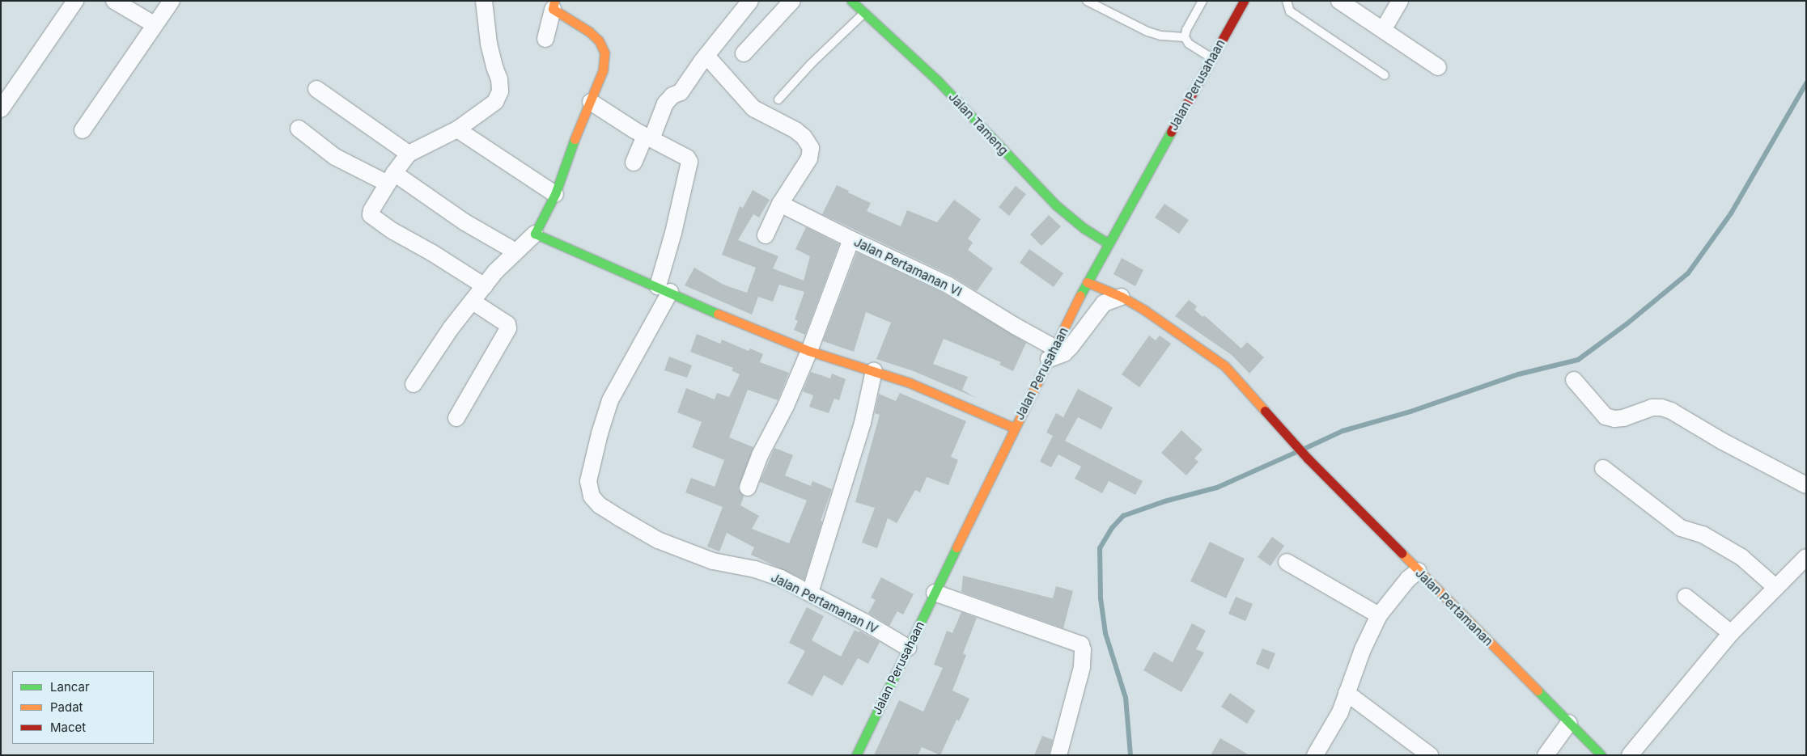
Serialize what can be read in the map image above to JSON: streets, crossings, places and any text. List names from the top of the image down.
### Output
{
  "streets": {
    "street": [
      "Jalan Perusahaan",
      "Jalan Tameng",
      "Jalan Pertamanan VI",
      "Jalan Pertamanan IV",
      "Jalan Pertamanan"
    ]
  },
  "crossings": [
    ["Jalan Perusahaan", "Jalan Tameng"],
    ["Jalan Perusahaan", "Jalan Pertamanan VI"],
    ["Jalan Perusahaan", "Jalan Pertamanan IV"],
    ["Jalan Perusahaan", "Jalan Pertamanan"]
  ],
  "legend": ["Lancar", "Padat", "Macet"]
}
